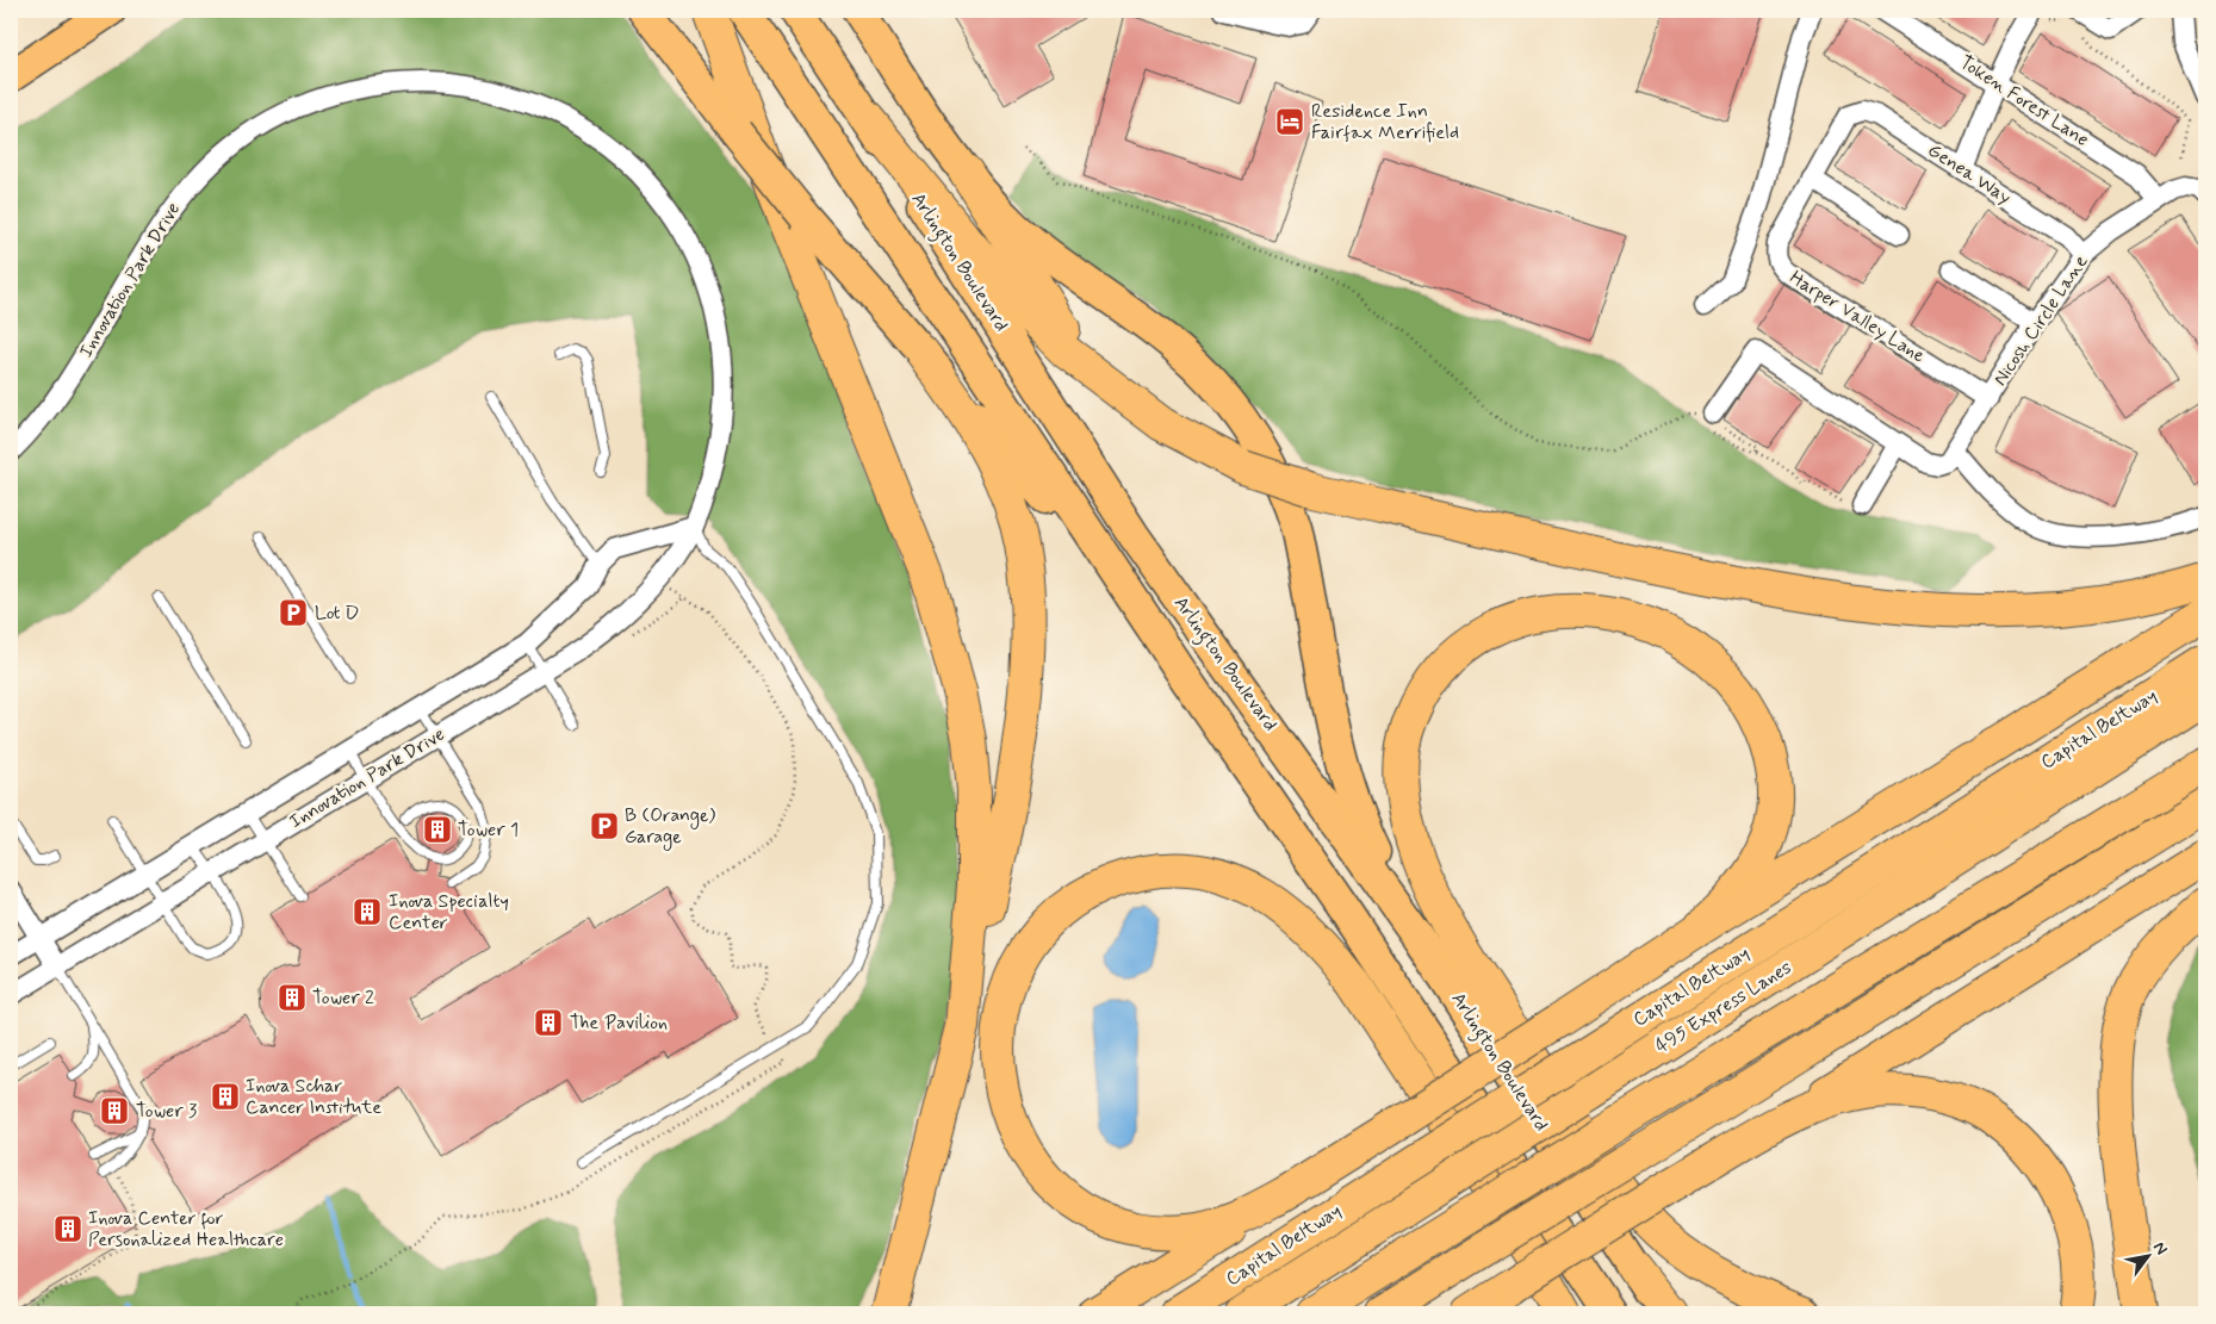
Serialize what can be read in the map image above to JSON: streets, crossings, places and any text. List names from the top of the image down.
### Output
{
  "streets": {
    "highway": ["Capital Beltway", "495 Express Lanes"],
    "main road": ["Arlington Boulevard"],
    "street": [
      "Token Forest Lane",
      "Genea Way",
      "Innovation Park Drive",
      "Harper Valley Lane",
      "Nicosh Circle Lane"
    ]
  },
  "crossings": [
    ["Token Forest Lane", "Nicosh Circle Lane"],
    ["Genea Way", "Harper Valley Lane"],
    ["Genea Way", "Nicosh Circle Lane"],
    ["Harper Valley Lane", "Nicosh Circle Lane"]
  ],
  "places": {
    "hotel": ["Residence Inn Fairfax Merrifield"],
    "parking": ["Lot D", "B (Orange) Garage"],
    "building": [
      "Tower 1",
      "Inova Specialty Center",
      "Tower 2",
      "The Pavilion",
      "Inova Schar Cancer Institute",
      "Tower 3",
      "Inova Center for Personalized Healthcare"
    ]
  },
  "north": "top right"
}
